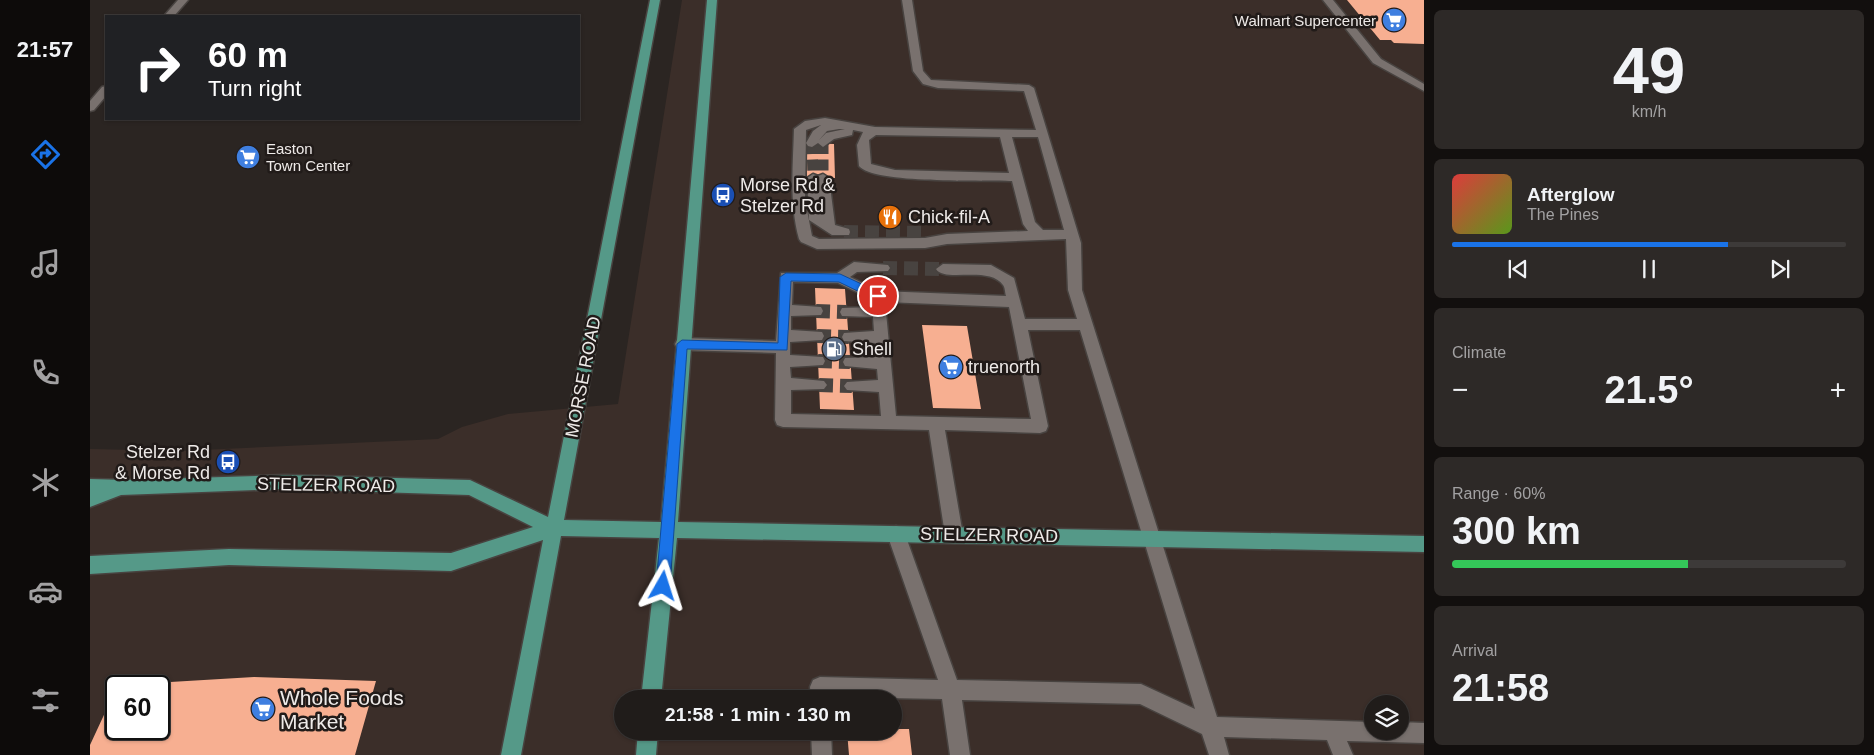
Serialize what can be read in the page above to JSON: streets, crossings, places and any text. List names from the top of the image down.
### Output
{
  "streets": {
    "main road": ["MORSE ROAD", "STELZER ROAD"]
  },
  "crossings": [
    ["MORSE ROAD", "STELZER ROAD"]
  ],
  "places": {
    "supermarket": [
      "Walmart Supercenter",
      "Easton Town Center",
      "truenorth",
      "Whole Foods Market"
    ],
    "bus stop": ["Morse Rd & Stelzer Rd", "Stelzer Rd & Morse Rd"],
    "restaurant": ["Chick-fil-A"],
    "fuel station": ["Shell"]
  },
  "page": {
    "tabs": "21:57",
    "tile": [
      ["49", "km/h"],
      "Climate",
      ["Range · 60%", "300 km"],
      ["Arrival", "21:58"]
    ],
    "turn": ["60 m", "Turn right"],
    "song": ["Afterglow", "The Pines"],
    "heat": ["−", "21.5°", "+"],
    "limit": "60",
    "trip": "21:58 · 1 min · 130 m"
  }
}
